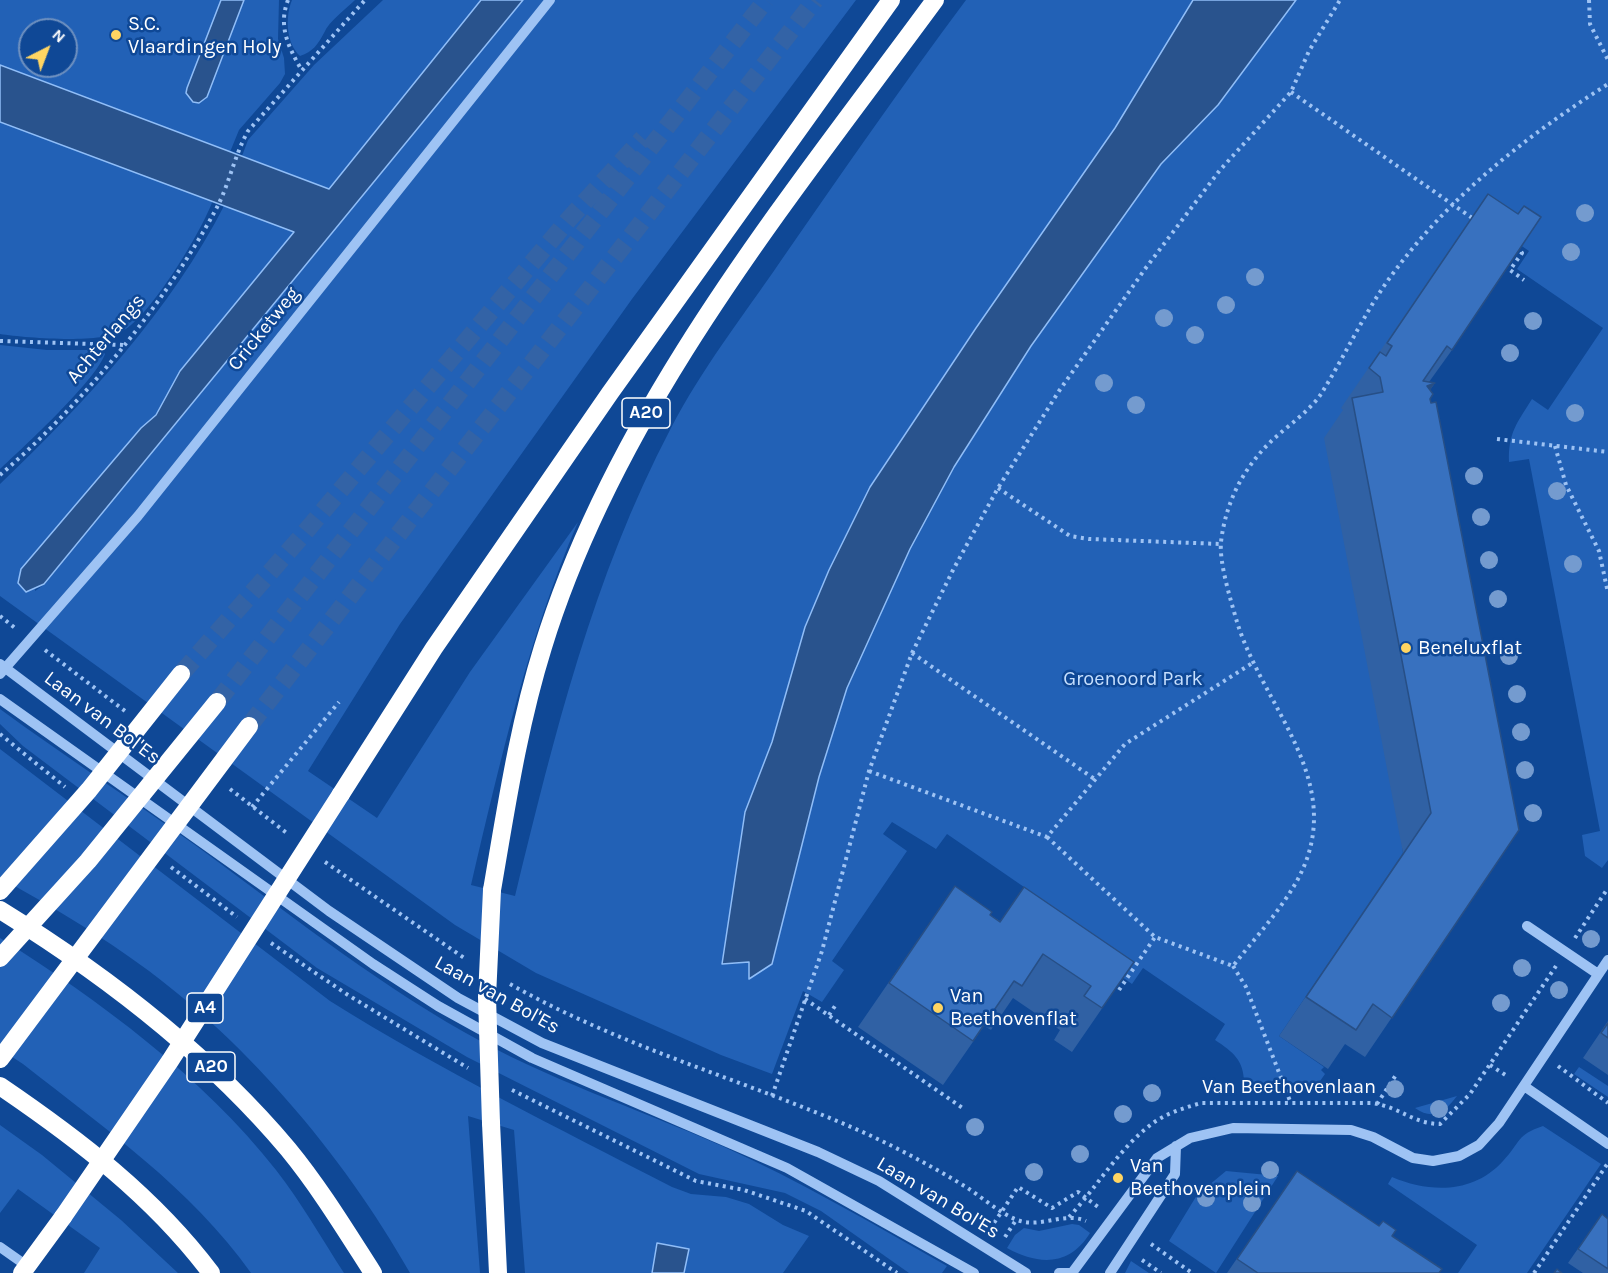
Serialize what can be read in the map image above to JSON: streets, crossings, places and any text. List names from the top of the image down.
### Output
{
  "streets": {
    "highway": ["A20", "A4"],
    "street": ["Cricketweg", "Laan van Bol'Es", "Van Beethovenlaan"],
    "path": ["Achterlangs"]
  },
  "crossings": [
    ["Cricketweg", "Laan van Bol'Es"]
  ],
  "parks": ["Groenoord Park"],
  "places": [
    "S.C. Vlaardingen Holy",
    "Beneluxflat",
    "Van Beethovenflat",
    "Van Beethovenplein"
  ],
  "north": "top right"
}
